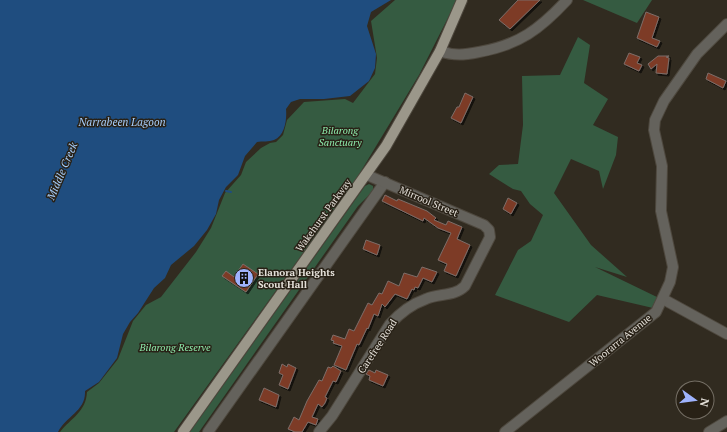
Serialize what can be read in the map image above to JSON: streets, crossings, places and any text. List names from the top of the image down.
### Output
{
  "streets": {
    "main road": ["Wakehurst Parkway"],
    "street": ["Mirrool Street", "Woorarra Avenue", "Carefree Road"]
  },
  "crossings": [
    ["Mirrool Street", "Wakehurst Parkway"],
    ["Mirrool Street", "Carefree Road"]
  ],
  "water": ["Narrabeen Lagoon", "Middle Creek"],
  "parks": ["Bilarong Sanctuary", "Bilarong Reserve"],
  "places": {
    "building": ["Elanora Heights Scout Hall"]
  },
  "north": "right"
}
